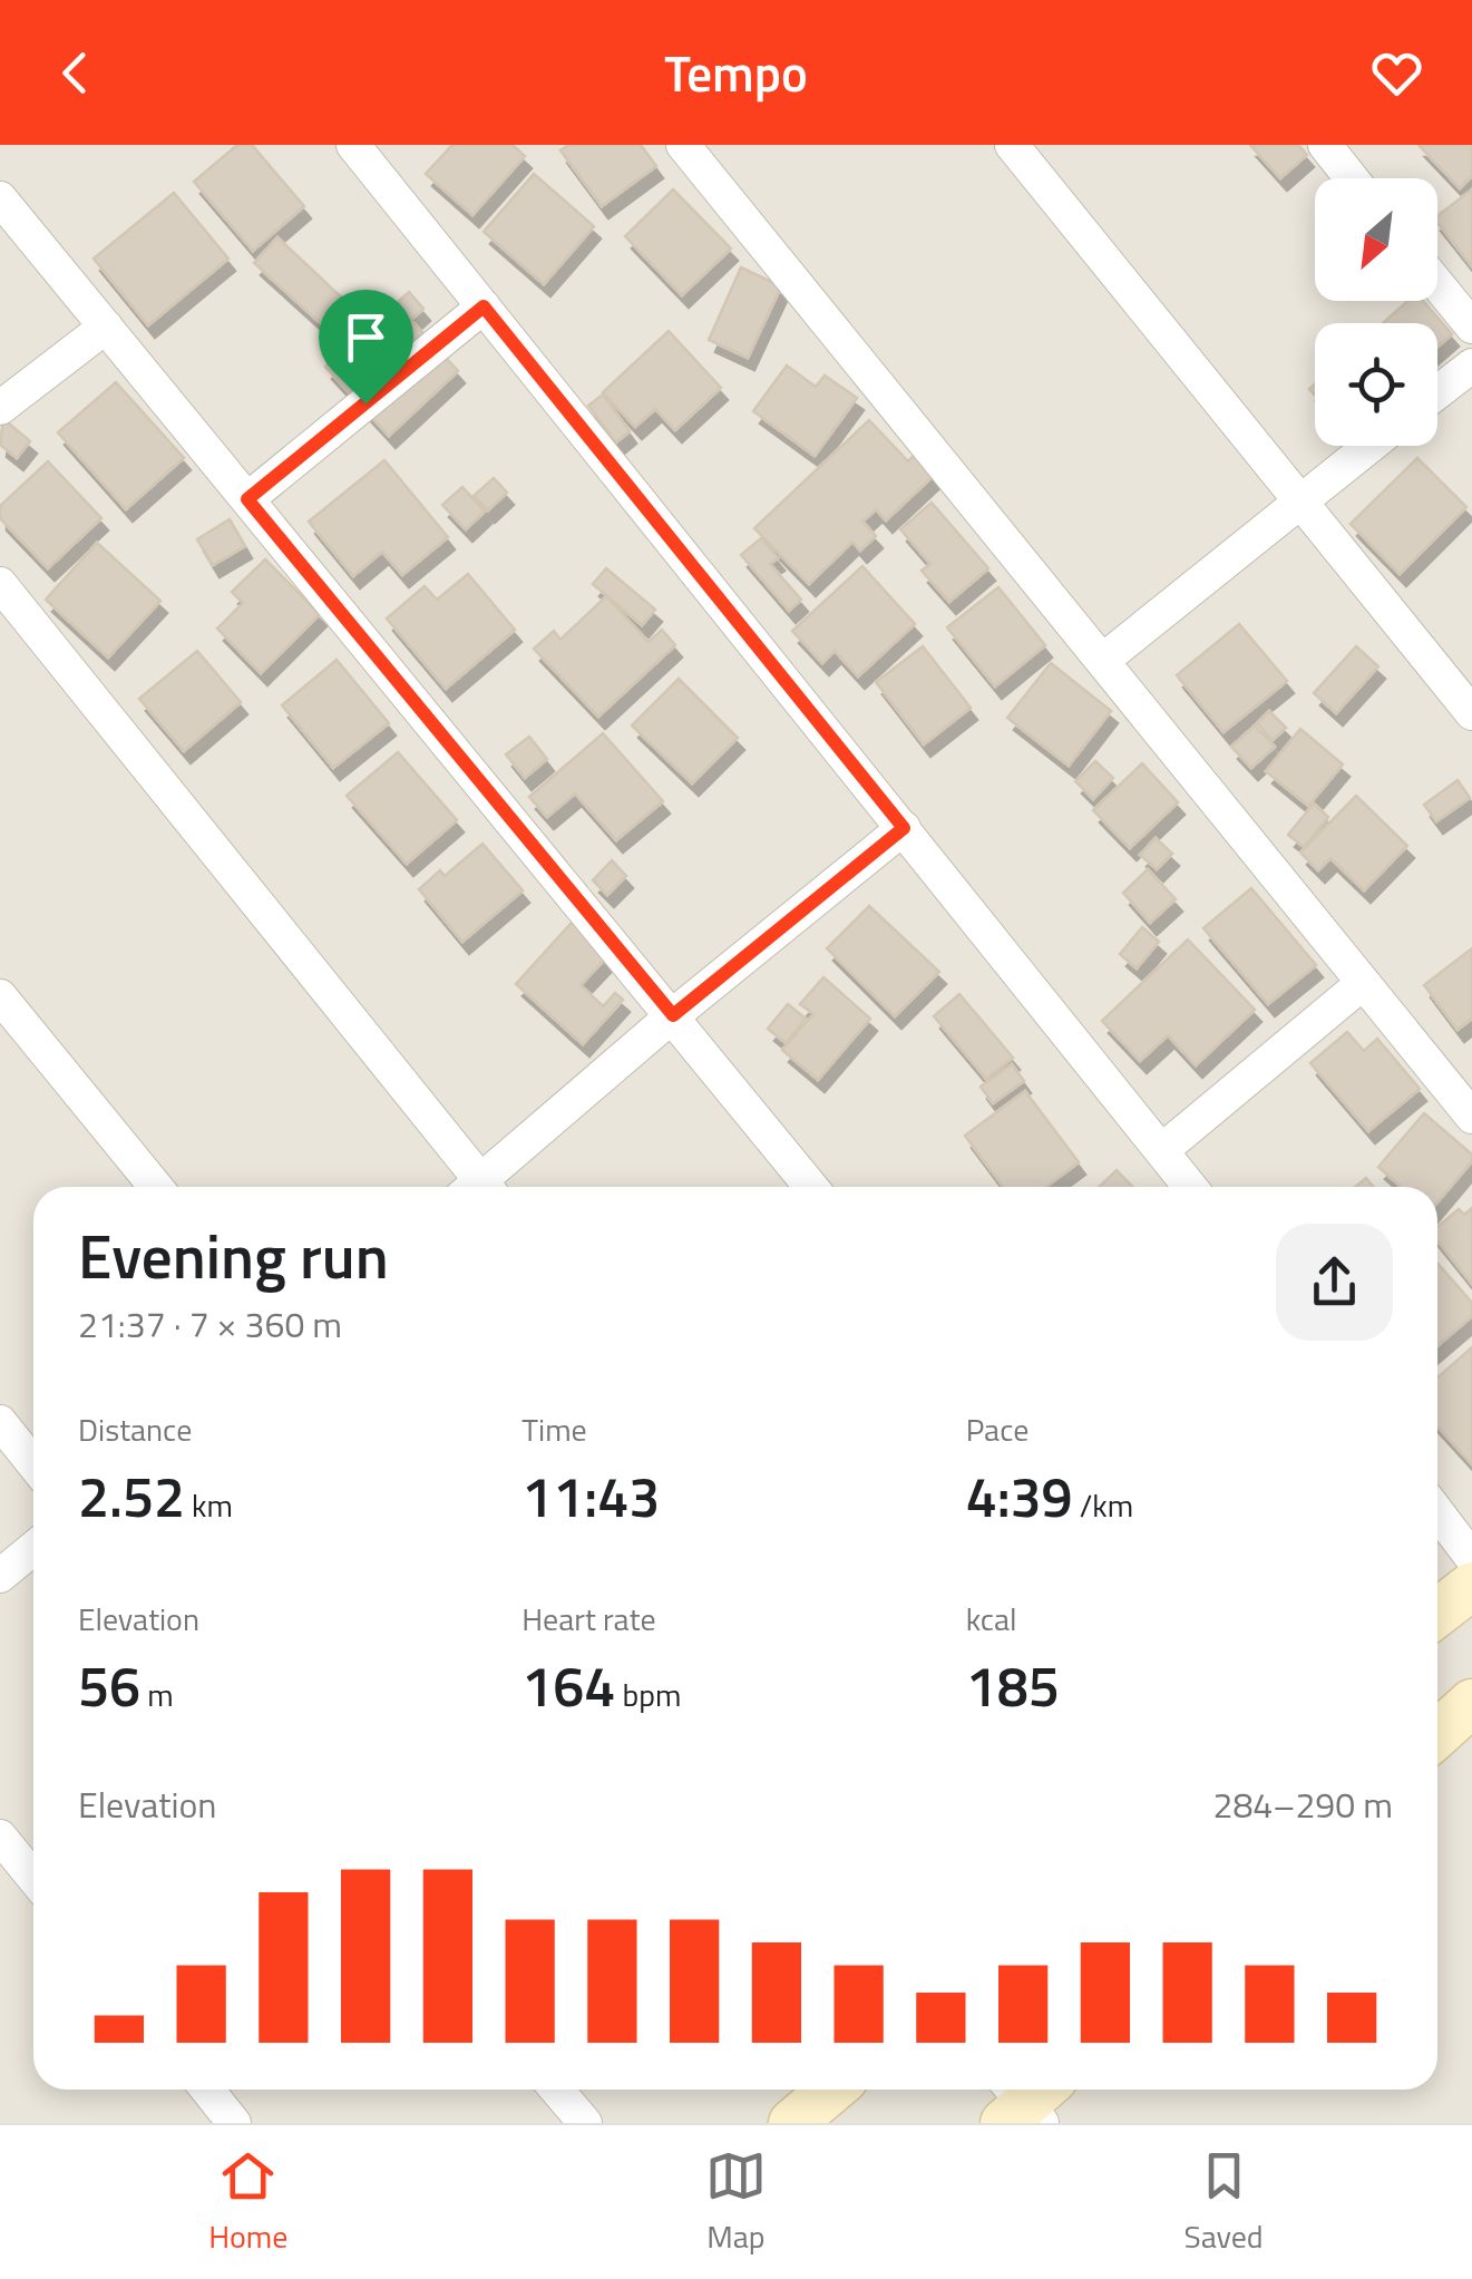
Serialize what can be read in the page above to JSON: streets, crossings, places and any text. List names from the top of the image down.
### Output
{
  "north": "bottom left",
  "page": {
    "header": "Tempo",
    "heading": ["Evening run", "21:37 · 7 × 360 m"],
    "stats": [
      ["Distance", "2.52 km"],
      ["Time", "11:43"],
      ["Pace", "4:39 /km"],
      ["Elevation", "56 m"],
      ["Heart rate", "164 bpm"],
      ["kcal", "185"]
    ],
    "chart": ["Elevation", "284–290 m"],
    "tabs": ["Home", "Map", "Saved"]
  }
}
